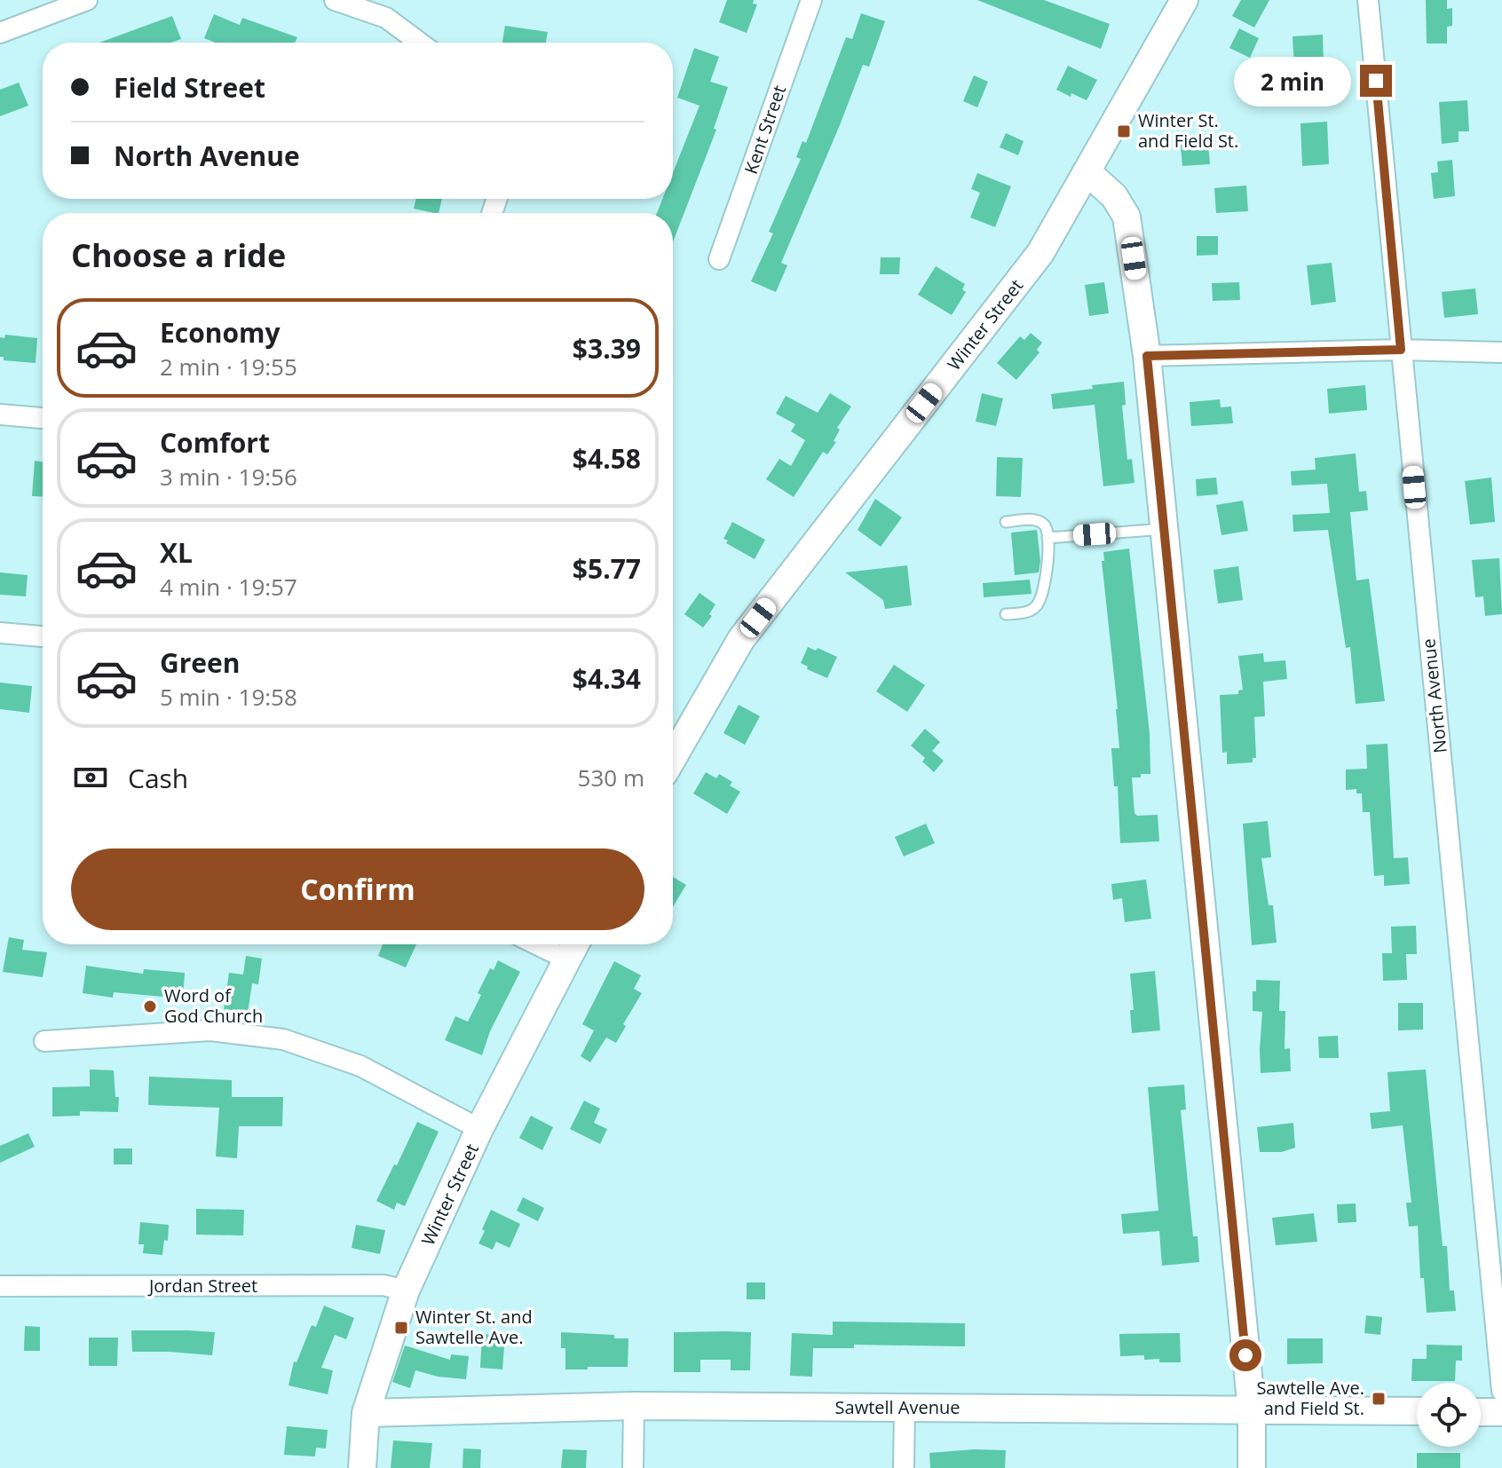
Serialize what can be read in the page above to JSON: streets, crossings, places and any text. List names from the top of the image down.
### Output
{
  "streets": {
    "street": [
      "Kent Street",
      "Winter Street",
      "North Avenue",
      "Jordan Street",
      "Sawtell Avenue"
    ]
  },
  "crossings": [
    ["Winter Street", "Jordan Street"],
    ["Winter Street", "Sawtell Avenue"]
  ],
  "places": {
    "transit": ["Winter St. and Field St.", "Winter St. and Sawtelle Ave.", "Sawtelle Ave. and Field St."],
    "other": ["Word of God Church"]
  },
  "page": {
    "banner": ["Field Street", "North Avenue"],
    "bubble": "2 min",
    "heading": "Choose a ride",
    "list": [
      {
        "name": "Economy",
        "note": "2 min · 19:55",
        "value": "$3.39"
      },
      {
        "name": "Comfort",
        "note": "3 min · 19:56",
        "value": "$4.58"
      },
      {
        "name": "XL",
        "note": "4 min · 19:57",
        "value": "$5.77"
      },
      {
        "name": "Green",
        "note": "5 min · 19:58",
        "value": "$4.34"
      }
    ],
    "pay": ["Cash", "530 m"],
    "buttons": "Confirm"
  }
}
